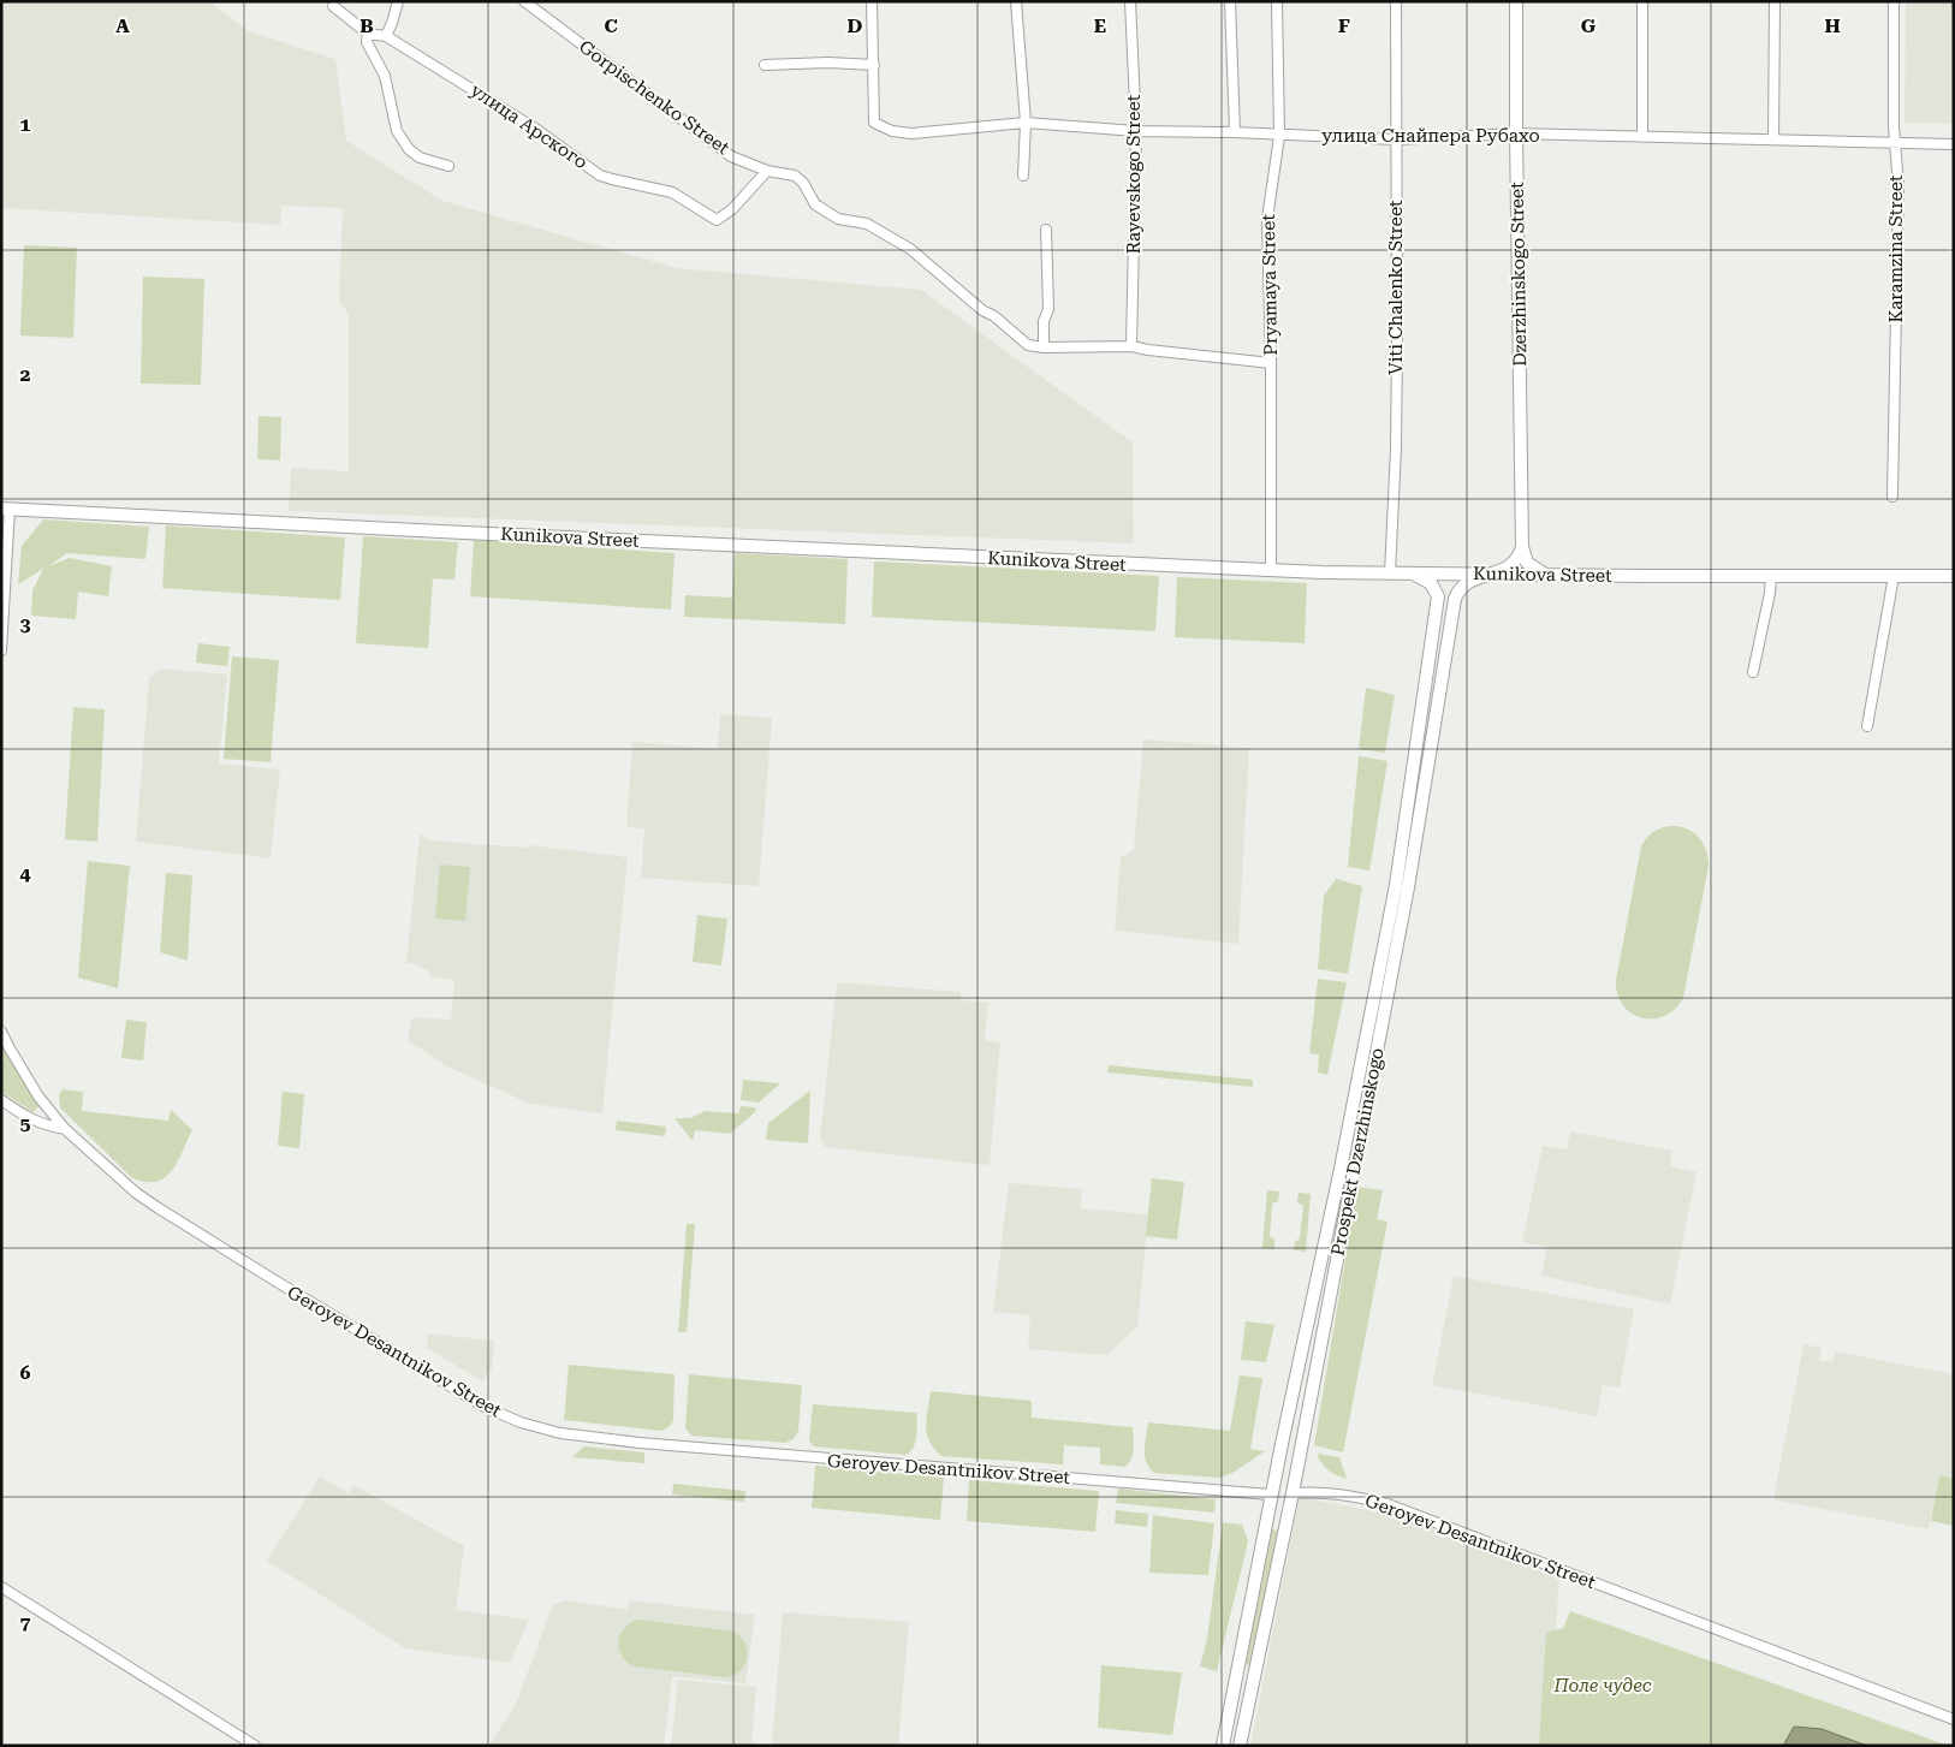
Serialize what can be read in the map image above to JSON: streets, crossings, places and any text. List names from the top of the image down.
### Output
{
  "streets": {
    "street": [
      "Gorpischenko Street",
      "улица Арского",
      "улица Снайпера Рубахо",
      "Rayevskogo Street",
      "Karamzina Street",
      "Dzerzhinskogo Street",
      "Pryamaya Street",
      "Viti Chalenko Street",
      "Kunikova Street",
      "Prospekt Dzerzhinskogo",
      "Geroyev Desantnikov Street"
    ]
  },
  "crossings": [
    ["Gorpischenko Street", "улица Арского"],
    ["Gorpischenko Street", "Rayevskogo Street"],
    ["Gorpischenko Street", "Pryamaya Street"],
    ["улица Снайпера Рубахо", "Rayevskogo Street"],
    ["улица Снайпера Рубахо", "Karamzina Street"],
    ["улица Снайпера Рубахо", "Dzerzhinskogo Street"],
    ["улица Снайпера Рубахо", "Pryamaya Street"],
    ["улица Снайпера Рубахо", "Viti Chalenko Street"],
    ["Pryamaya Street", "Kunikova Street"],
    ["Viti Chalenko Street", "Kunikova Street"],
    ["Prospekt Dzerzhinskogo", "Geroyev Desantnikov Street"]
  ],
  "parks": ["Поле чудес"],
  "grid": {
    "columns": [
      "A",
      "B",
      "C",
      "D",
      "E",
      "F",
      "G",
      "H"
    ],
    "rows": [
      "1",
      "2",
      "3",
      "4",
      "5",
      "6",
      "7"
    ]
  }
}
